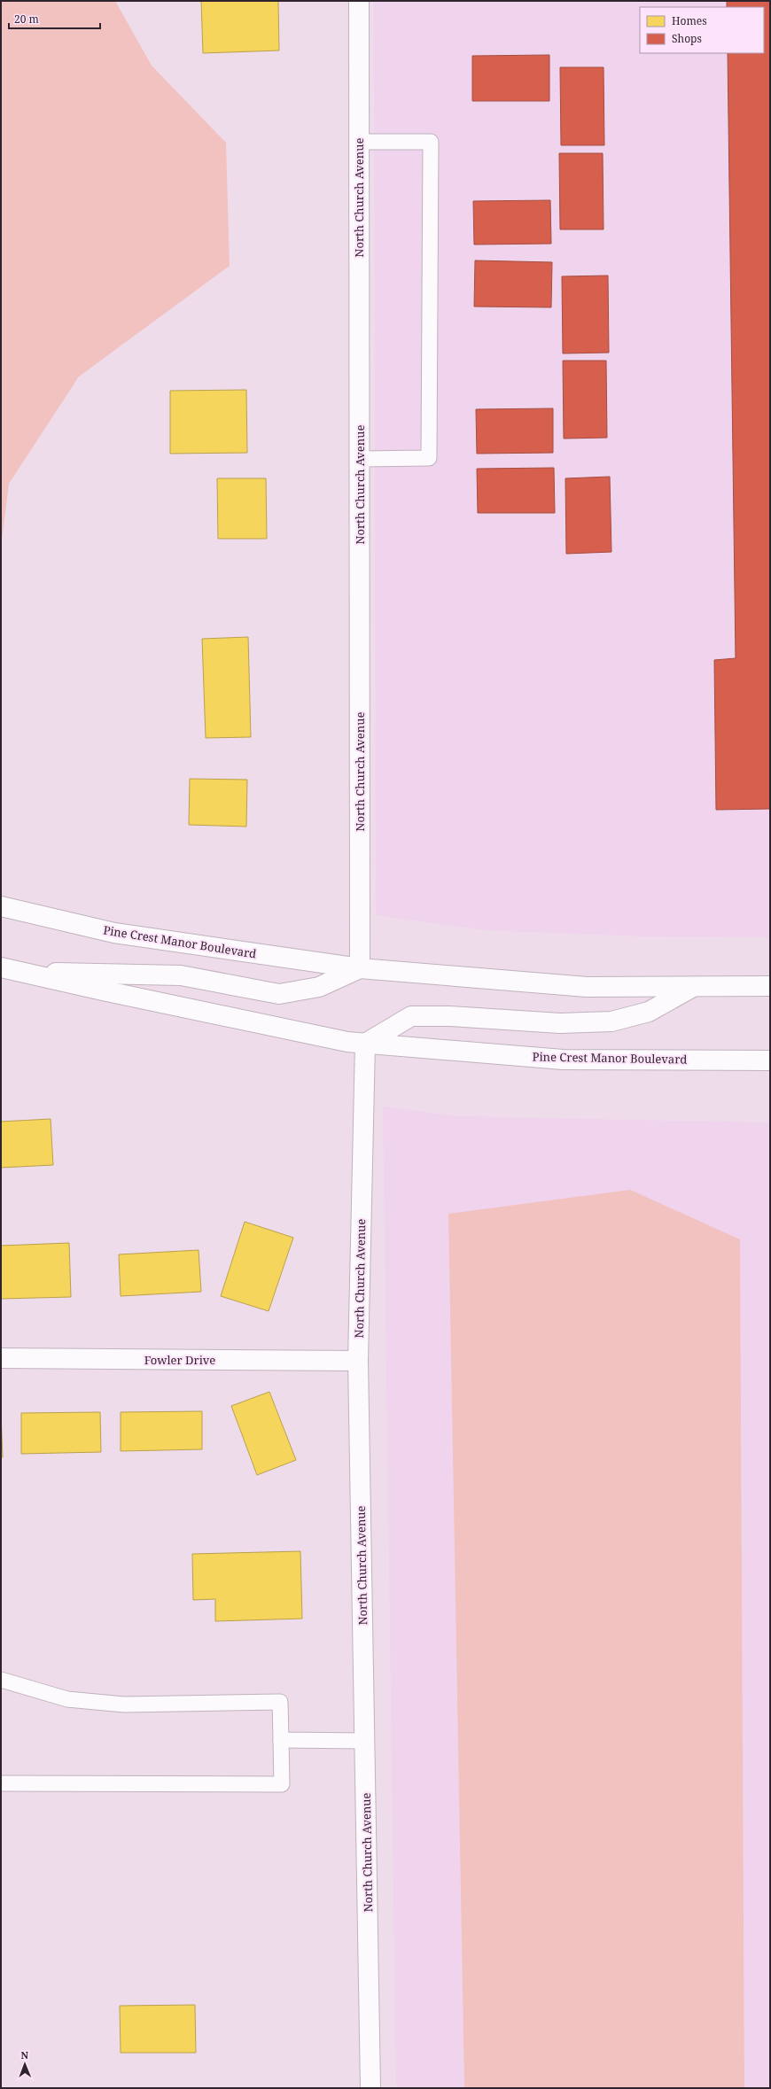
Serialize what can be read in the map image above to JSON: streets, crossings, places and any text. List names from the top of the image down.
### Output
{
  "streets": {
    "street": ["North Church Avenue", "Pine Crest Manor Boulevard", "Fowler Drive"]
  },
  "crossings": [
    ["North Church Avenue", "Pine Crest Manor Boulevard"],
    ["North Church Avenue", "Fowler Drive"]
  ],
  "legend": ["Homes", "Shops"],
  "scale_bar": "20 m",
  "north": "top"
}
